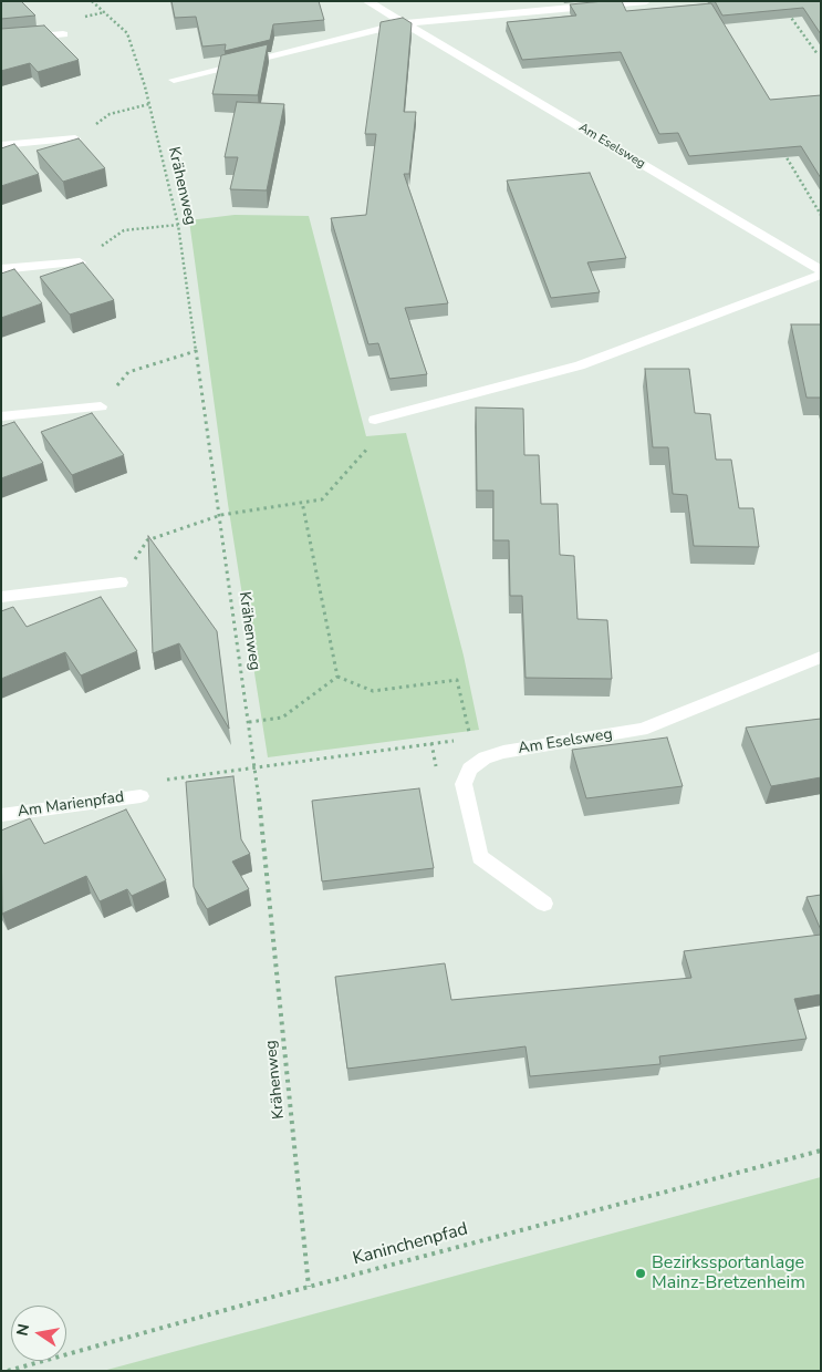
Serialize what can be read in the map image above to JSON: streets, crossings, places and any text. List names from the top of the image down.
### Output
{
  "streets": {
    "street": ["Am Eselsweg", "Am Marienpfad"],
    "path": ["Krähenweg", "Kaninchenpfad"]
  },
  "crossings": [
    ["Krähenweg", "Kaninchenpfad"]
  ],
  "places": ["Bezirkssportanlage Mainz-Bretzenheim"],
  "north": "left"
}
